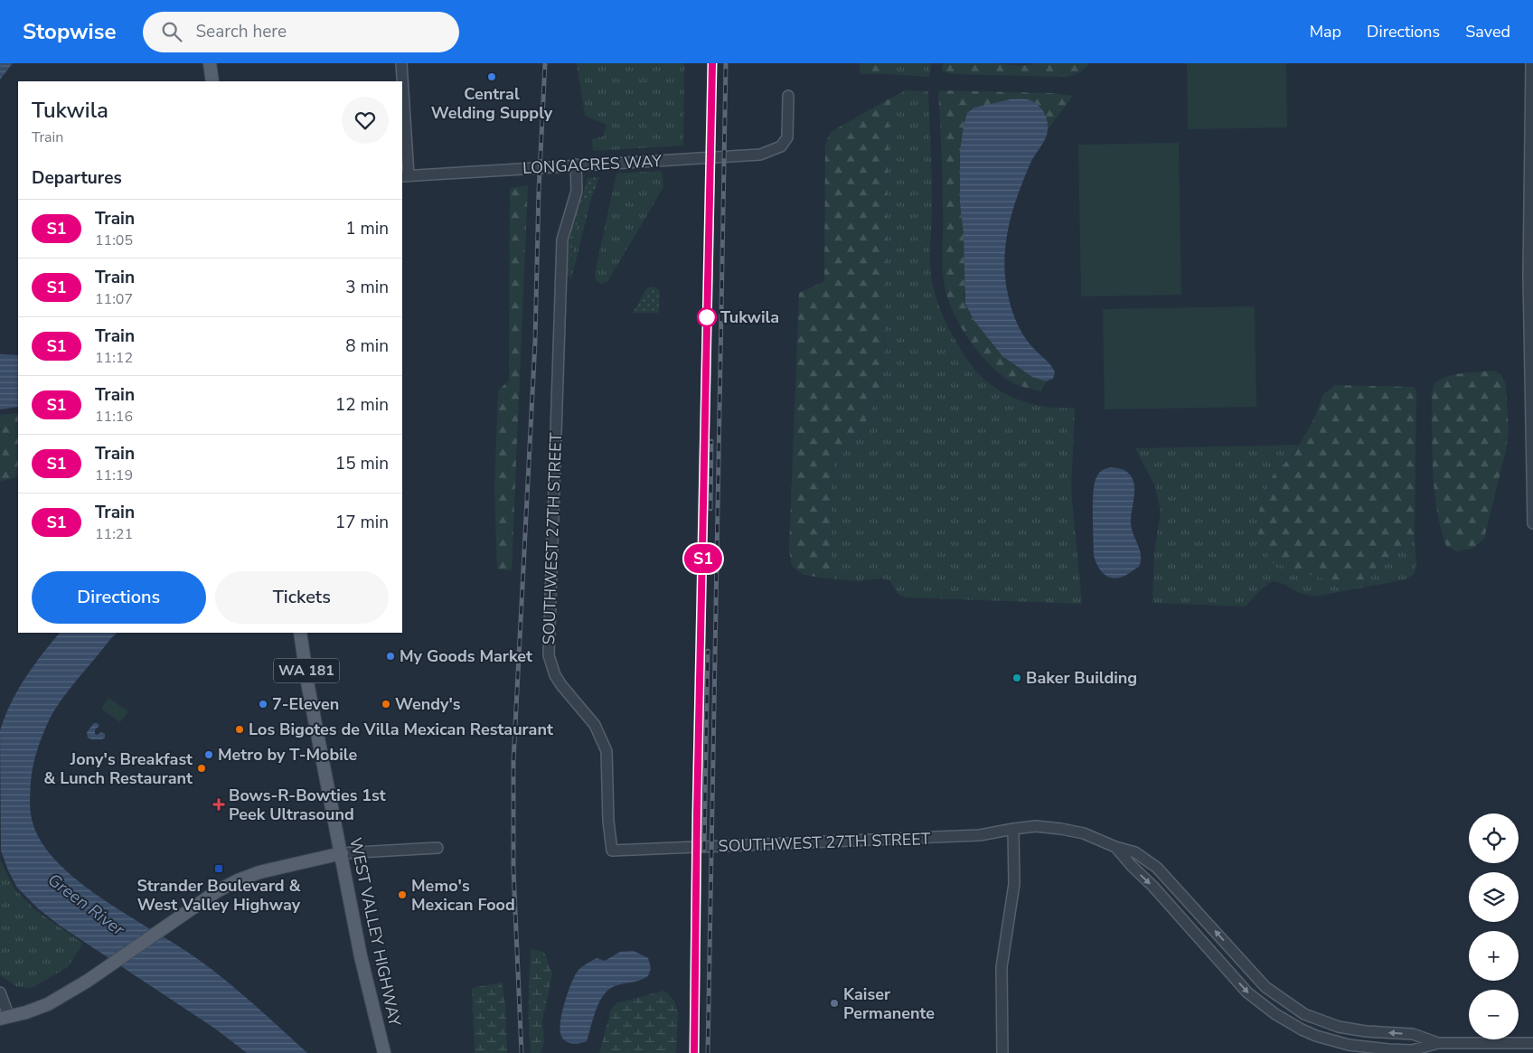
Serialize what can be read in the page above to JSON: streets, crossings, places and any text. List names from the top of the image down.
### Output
{
  "streets": {
    "main road": ["WA 181", "WEST VALLEY HIGHWAY"],
    "street": ["LONGACRES WAY", "SOUTHWEST 27TH STREET"]
  },
  "crossings": [
    ["LONGACRES WAY", "SOUTHWEST 27TH STREET"]
  ],
  "water": ["Green River"],
  "places": {
    "other": [
      "Central Welding Supply",
      "Tukwila",
      "My Goods Market",
      "Baker Building",
      "7-Eleven",
      "Wendy's",
      "Los Bigotes de Villa Mexican Restaurant",
      "Metro by T-Mobile",
      "Jony's Breakfast & Lunch Restaurant",
      "Memo's Mexican Food",
      "Kaiser Permanente"
    ],
    "health": ["Bows-R-Bowties 1st Peek Ultrasound"],
    "transit": ["Strander Boulevard & West Valley Highway"]
  },
  "page": {
    "header": "Stopwise",
    "search": "Search here",
    "nav": ["Map", "Directions", "Saved"],
    "on_map": "S1",
    "heading": [
      ["Tukwila", "Train"],
      "Departures"
    ],
    "list": [
      {
        "mark": "S1",
        "name": "Train",
        "note": "11:05",
        "value": "1 min"
      },
      {
        "mark": "S1",
        "name": "Train",
        "note": "11:07",
        "value": "3 min"
      },
      {
        "mark": "S1",
        "name": "Train",
        "note": "11:12",
        "value": "8 min"
      },
      {
        "mark": "S1",
        "name": "Train",
        "note": "11:16",
        "value": "12 min"
      },
      {
        "mark": "S1",
        "name": "Train",
        "note": "11:19",
        "value": "15 min"
      },
      {
        "mark": "S1",
        "name": "Train",
        "note": "11:21",
        "value": "17 min"
      }
    ],
    "buttons": ["Directions", "Tickets"],
    "map_buttons": ["+", "−"]
  }
}
